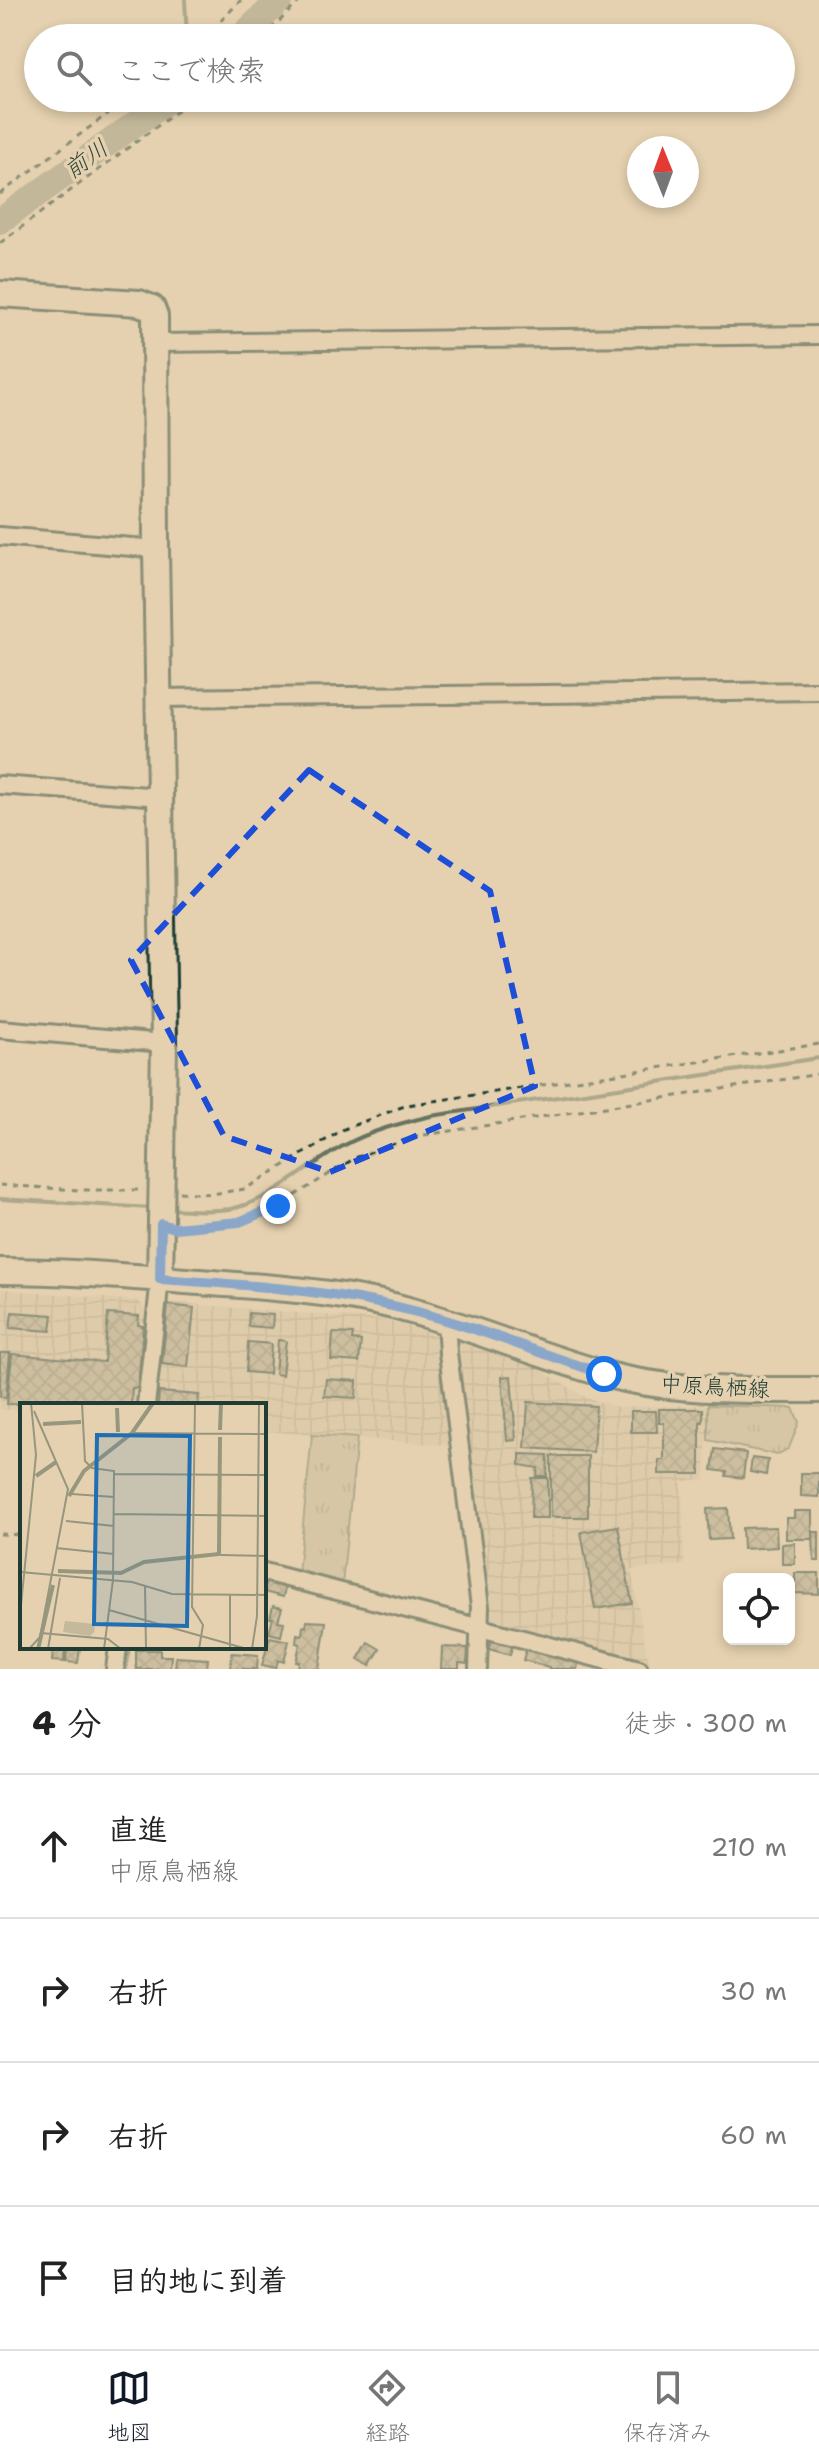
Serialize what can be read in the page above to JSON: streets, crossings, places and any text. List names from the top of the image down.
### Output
{
  "streets": {
    "street": ["中原鳥栖線"]
  },
  "water": ["前川"],
  "north": "top",
  "page": {
    "search": "ここで検索",
    "heading": ["4 分", "徒歩 · 300 m"],
    "list": [
      ["直進", "中原鳥栖線", "210 m"],
      ["右折", "30 m"],
      ["右折", "60 m"],
      "目的地に到着"
    ],
    "nav": ["地図", "経路", "保存済み"]
  }
}
